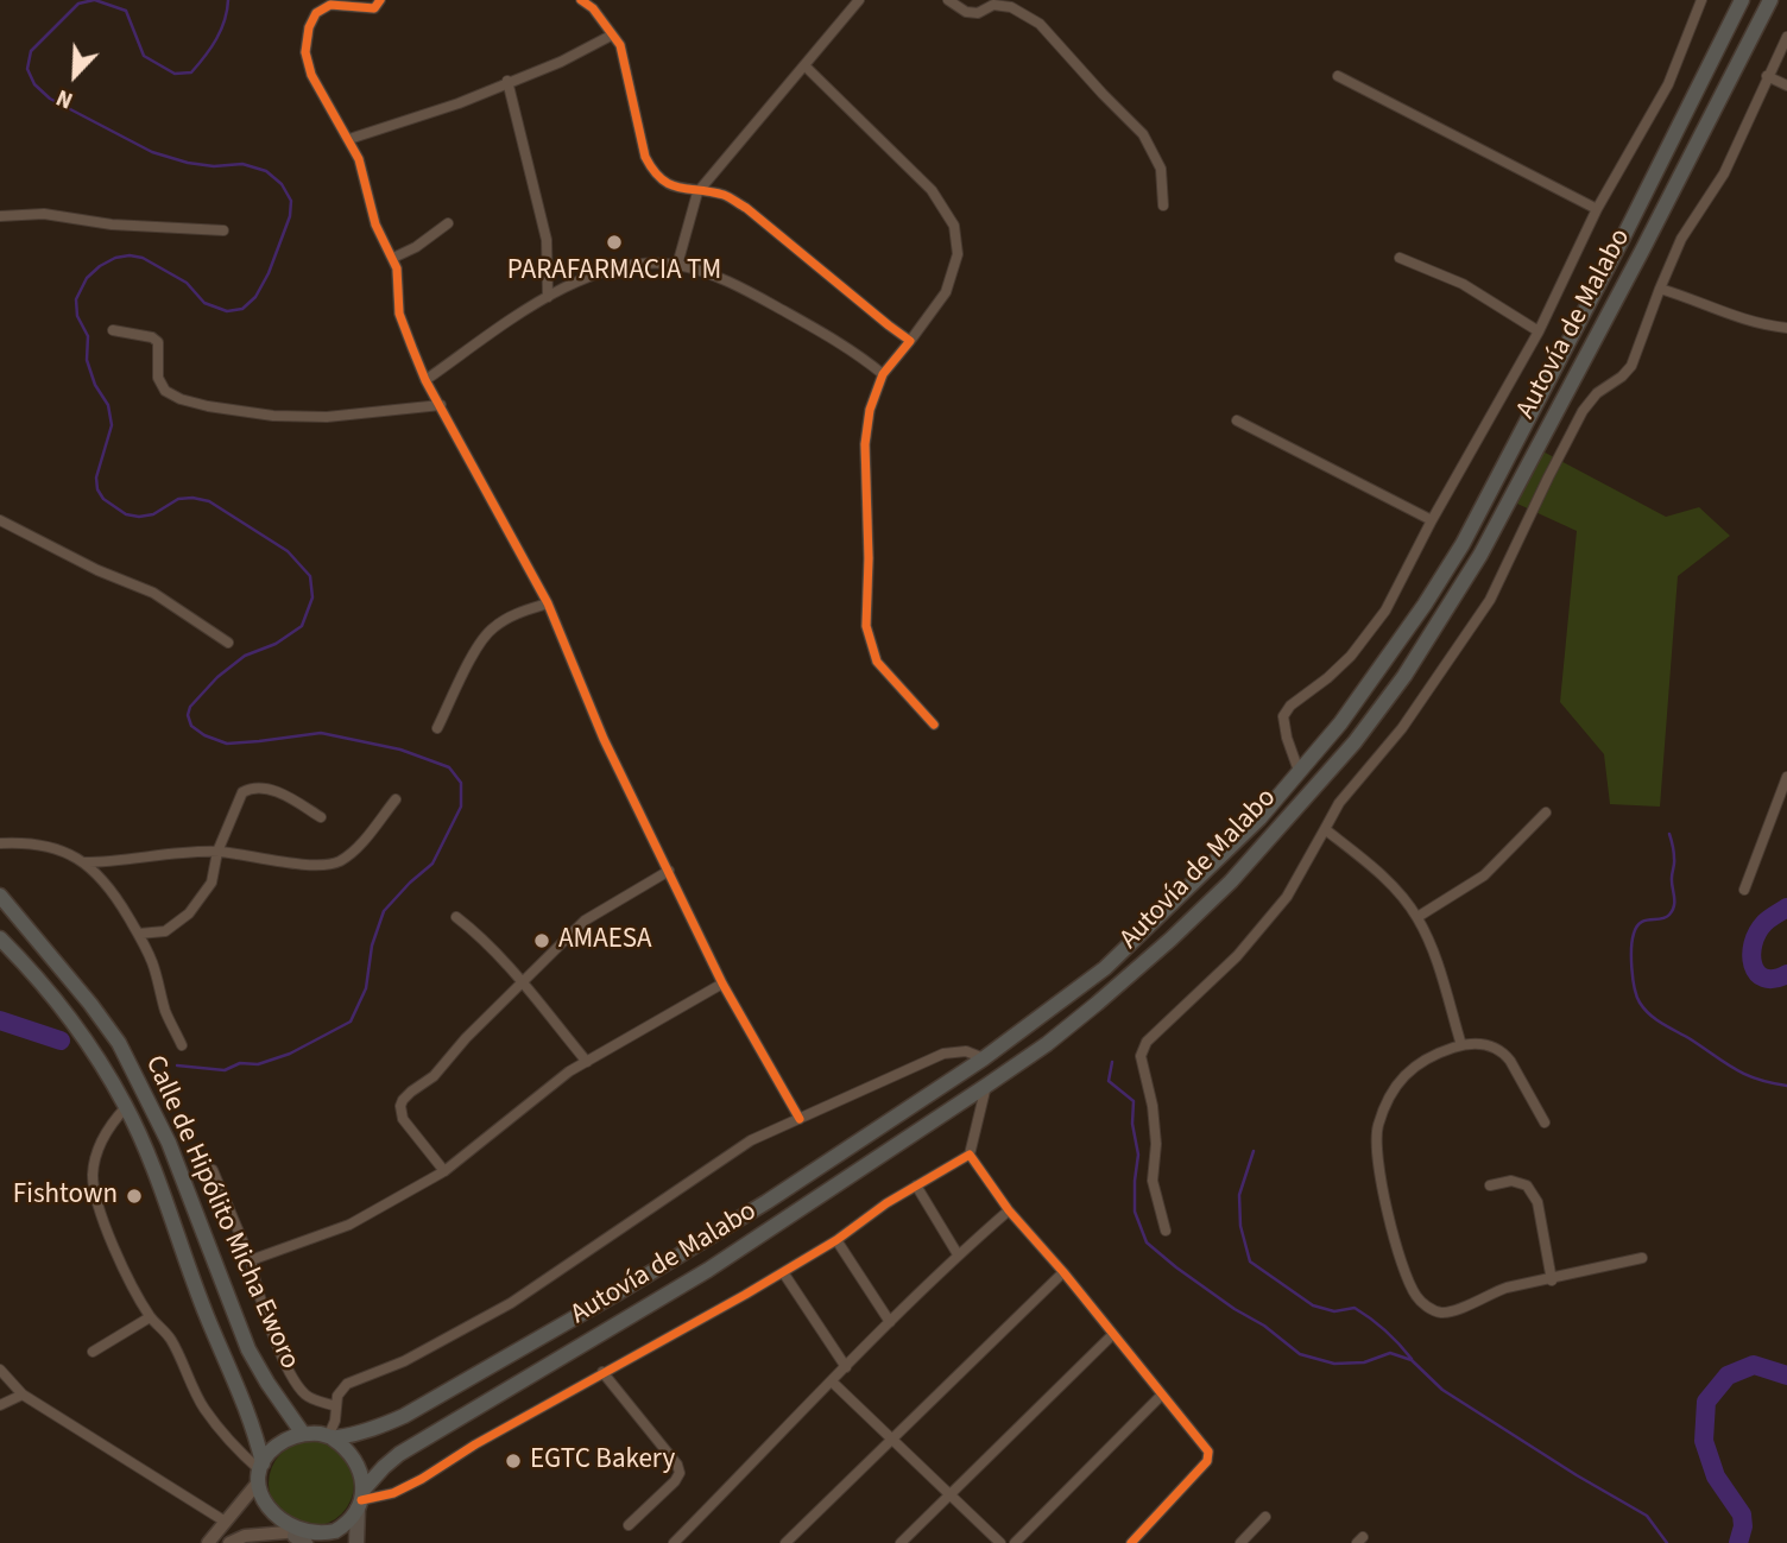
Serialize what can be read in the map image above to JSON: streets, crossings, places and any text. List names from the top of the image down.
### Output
{
  "streets": {
    "main road": ["Autovía de Malabo", "Calle de Hipólito Micha Eworo"]
  },
  "crossings": [
    ["Autovía de Malabo", "Calle de Hipólito Micha Eworo"]
  ],
  "places": [
    "PARAFARMACIA TM",
    "AMAESA",
    "Fishtown",
    "EGTC Bakery"
  ],
  "north": "bottom left"
}
